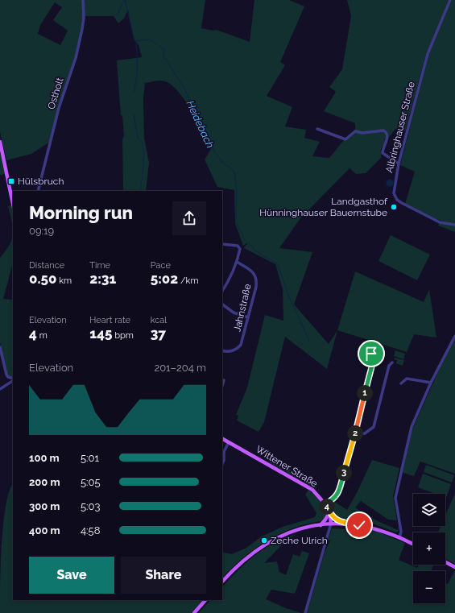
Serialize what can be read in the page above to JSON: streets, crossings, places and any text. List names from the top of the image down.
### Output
{
  "streets": {
    "main road": ["Wittener Straße"],
    "street": ["Ostholt", "Albringhauser Straße", "Jahnstraße"]
  },
  "water": ["Heidebach"],
  "places": {
    "transit": ["Hülsbruch"],
    "other": ["Landgasthof Hünninghauser Bauernstube", "Zeche Ulrich"]
  },
  "page": {
    "heading": ["Morning run", "09:19"],
    "stats": [
      ["Distance", "0.50 km"],
      ["Time", "2:31"],
      ["Pace", "5:02 /km"],
      ["Elevation", "4 m"],
      ["Heart rate", "145 bpm"],
      ["kcal", "37"]
    ],
    "chart": ["Elevation", "201–204 m"],
    "pins": [
      "1",
      "2",
      "3",
      "4"
    ],
    "list": [
      {
        "name": "100 m",
        "note": "5:01"
      },
      {
        "name": "200 m",
        "note": "5:05"
      },
      {
        "name": "300 m",
        "note": "5:03"
      },
      {
        "name": "400 m",
        "note": "4:58"
      }
    ],
    "map_buttons": ["+", "−"],
    "buttons": ["Save", "Share"]
  }
}
